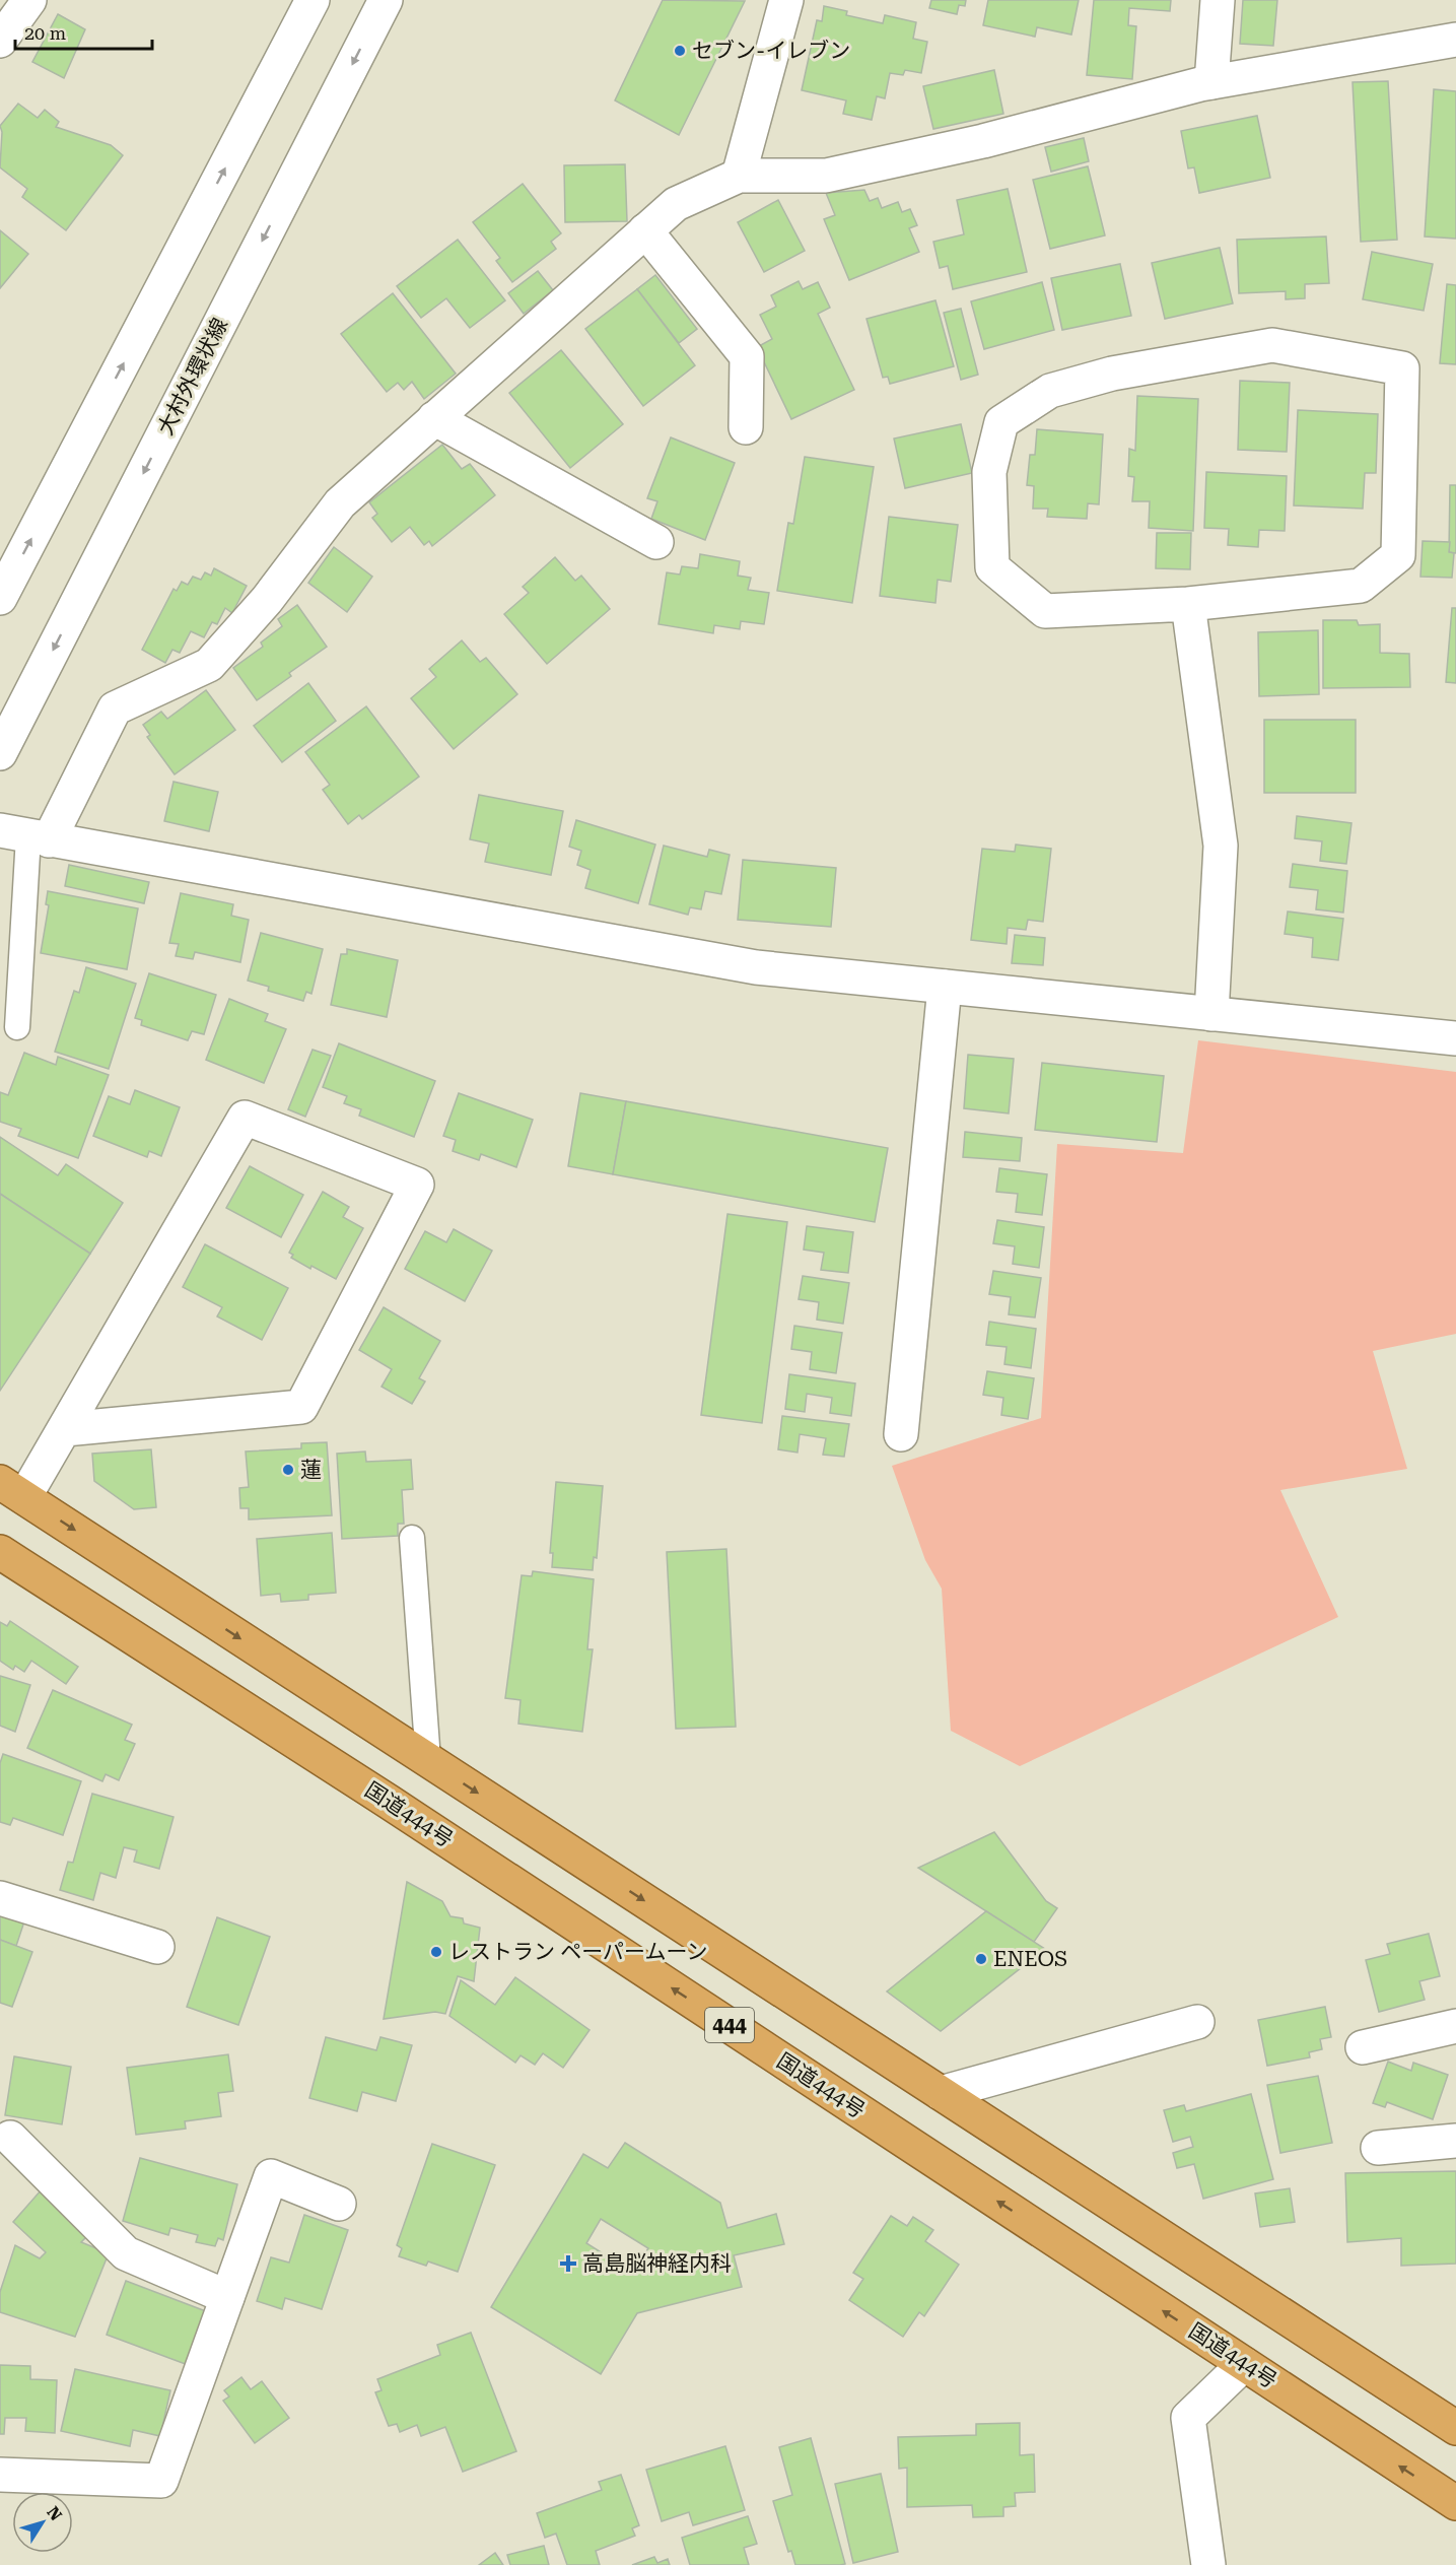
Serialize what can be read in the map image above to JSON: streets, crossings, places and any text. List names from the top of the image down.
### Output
{
  "streets": {
    "highway": ["国道444号", "444"],
    "street": ["大村外環状線"]
  },
  "places": {
    "other": [
      "セブン-イレブン",
      "蓮",
      "レストラン ペーパームーン",
      "ENEOS"
    ],
    "health": ["高島脳神経内科"]
  },
  "scale_bar": "20 m",
  "north": "top right"
}
